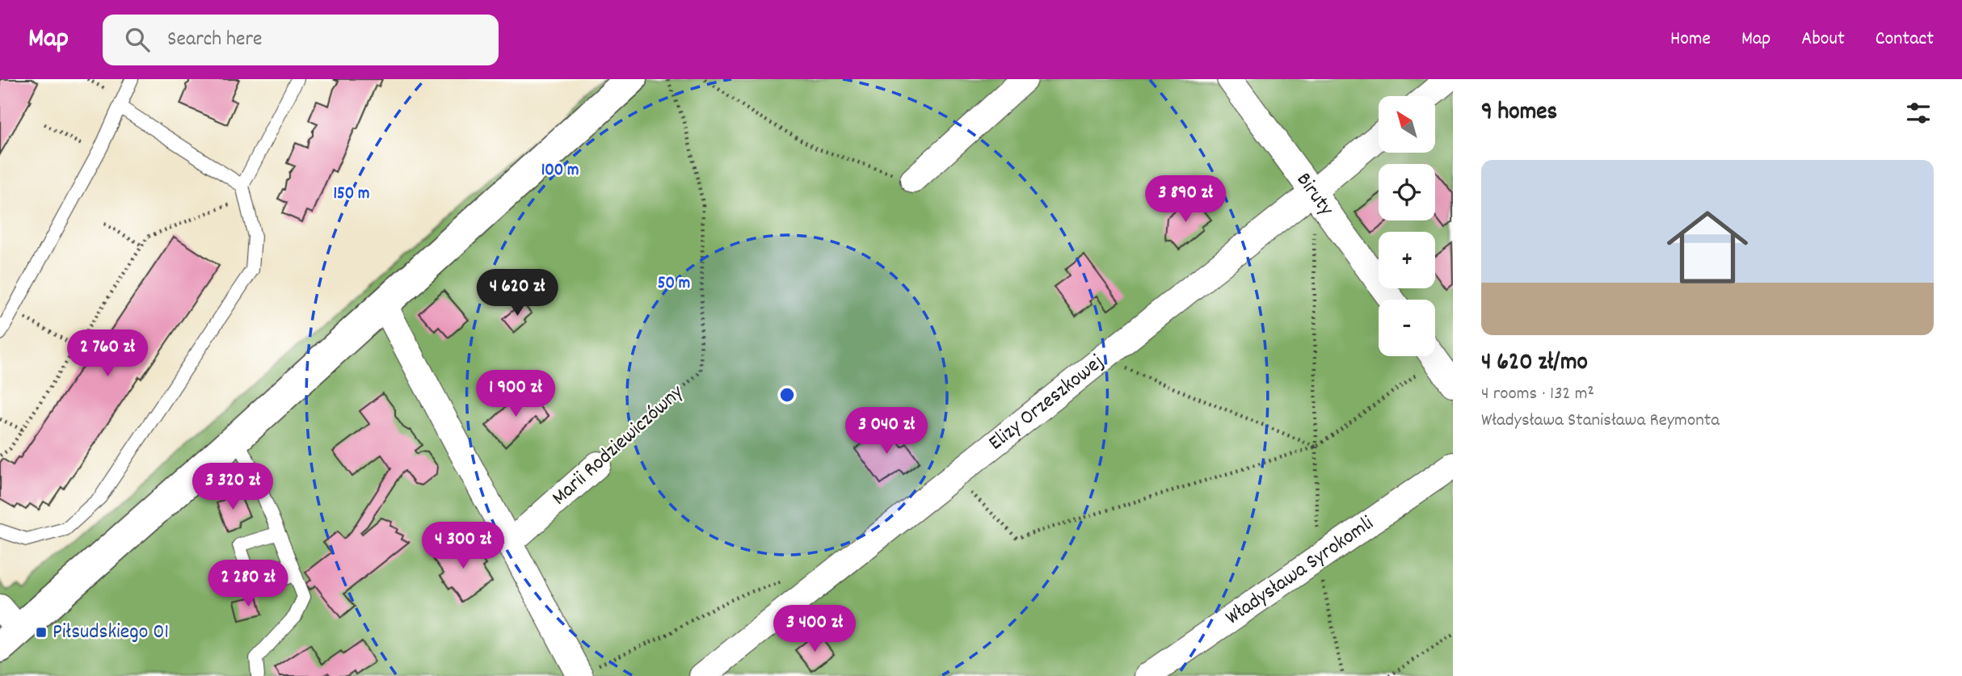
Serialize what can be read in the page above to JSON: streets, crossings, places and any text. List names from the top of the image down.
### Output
{
  "streets": {
    "street": [
      "Biruty",
      "Elizy Orzeszkowej",
      "Marii Rodziewiczówny",
      "Władysława Syrokomli"
    ]
  },
  "crossings": [
    ["Biruty", "Elizy Orzeszkowej"]
  ],
  "places": {
    "transit": ["Piłsudskiego 01"]
  },
  "north": "top left",
  "page": {
    "header": "Map",
    "search": "Search here",
    "nav": [
      "Home",
      "Map",
      "About",
      "Contact"
    ],
    "heading": "9 homes",
    "map_buttons": ["+", "−"],
    "list": [
      {
        "name": "4 620 zł/mo",
        "note": "4 rooms · 132 m² · Władysława Stanisława Reymonta"
      }
    ],
    "price": [
      "3 890 zł",
      "4 620 zł",
      "2 760 zł",
      "1 900 zł",
      "3 040 zł",
      "3 320 zł",
      "4 300 zł",
      "2 280 zł",
      "3 400 zł"
    ]
  },
  "rings": ["100 m", "150 m", "50 m"]
}
